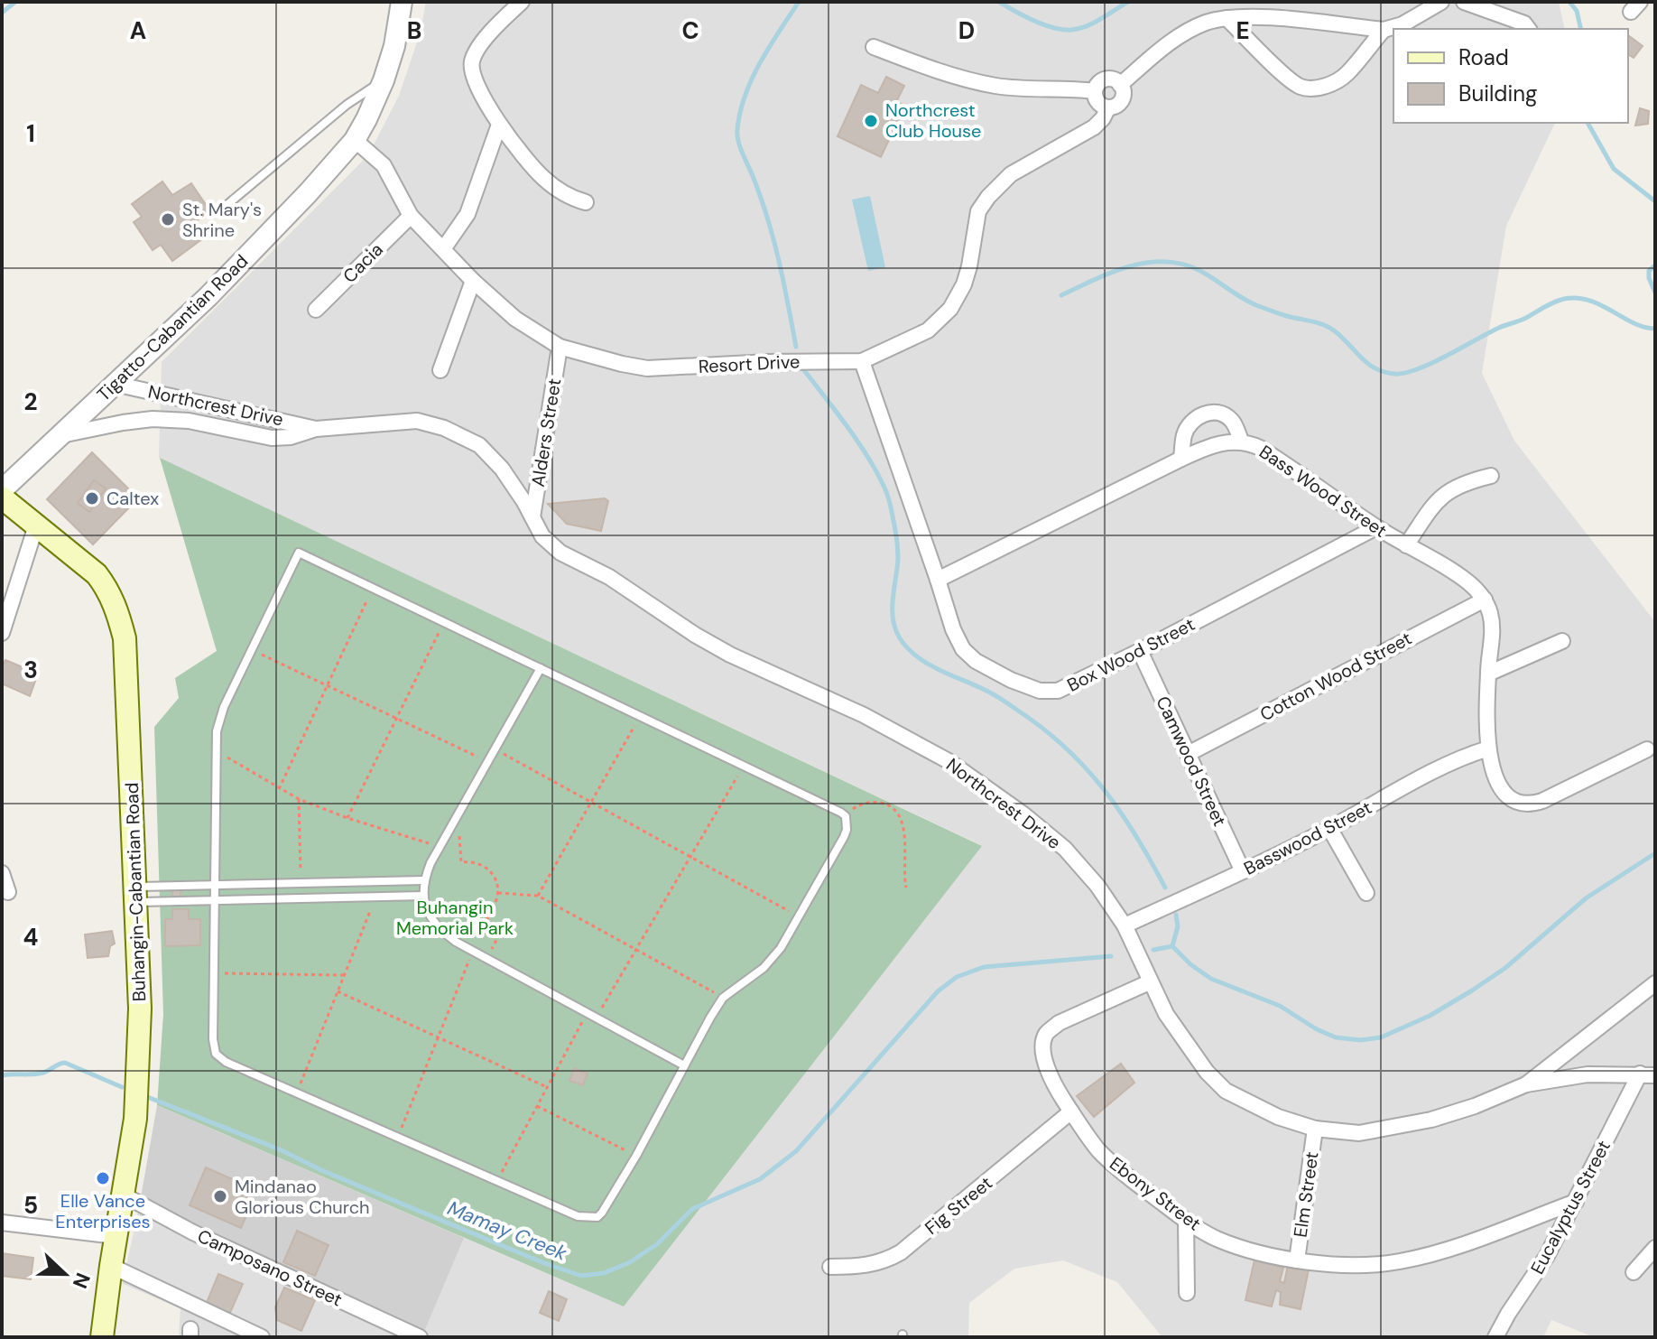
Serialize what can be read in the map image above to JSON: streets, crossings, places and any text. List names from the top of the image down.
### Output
{
  "streets": {
    "main road": ["Buhangin-Cabantian Road"],
    "street": [
      "Cacia",
      "Tigatto-Cabantian Road",
      "Resort Drive",
      "Northcrest Drive",
      "Alders Street",
      "Bass Wood Street",
      "Box Wood Street",
      "Cotton Wood Street",
      "Camwood Street",
      "Basswood Street",
      "Ebony Street",
      "Elm Street",
      "Fig Street",
      "Eucalyptus Street",
      "Camposano Street"
    ]
  },
  "crossings": [
    ["Cacia", "Resort Drive"],
    ["Tigatto-Cabantian Road", "Resort Drive"],
    ["Tigatto-Cabantian Road", "Northcrest Drive"],
    ["Resort Drive", "Alders Street"],
    ["Resort Drive", "Box Wood Street"],
    ["Northcrest Drive", "Alders Street"],
    ["Northcrest Drive", "Basswood Street"],
    ["Northcrest Drive", "Ebony Street"],
    ["Northcrest Drive", "Elm Street"],
    ["Northcrest Drive", "Eucalyptus Street"],
    ["Bass Wood Street", "Box Wood Street"],
    ["Bass Wood Street", "Cotton Wood Street"],
    ["Box Wood Street", "Camwood Street"],
    ["Cotton Wood Street", "Camwood Street"],
    ["Camwood Street", "Basswood Street"],
    ["Buhangin-Cabantian Road", "Camposano Street"],
    ["Ebony Street", "Elm Street"],
    ["Ebony Street", "Fig Street"],
    ["Ebony Street", "Eucalyptus Street"]
  ],
  "water": ["Mamay Creek"],
  "parks": ["Buhangin Memorial Park"],
  "places": [
    "Northcrest Club House",
    "St. Mary's Shrine",
    "Caltex",
    "Elle Vance Enterprises",
    "Mindanao Glorious Church"
  ],
  "legend": ["Road", "Building"],
  "north": "right",
  "grid": {
    "columns": [
      "A",
      "B",
      "C",
      "D",
      "E"
    ],
    "rows": [
      "1",
      "2",
      "3",
      "4",
      "5"
    ]
  }
}
